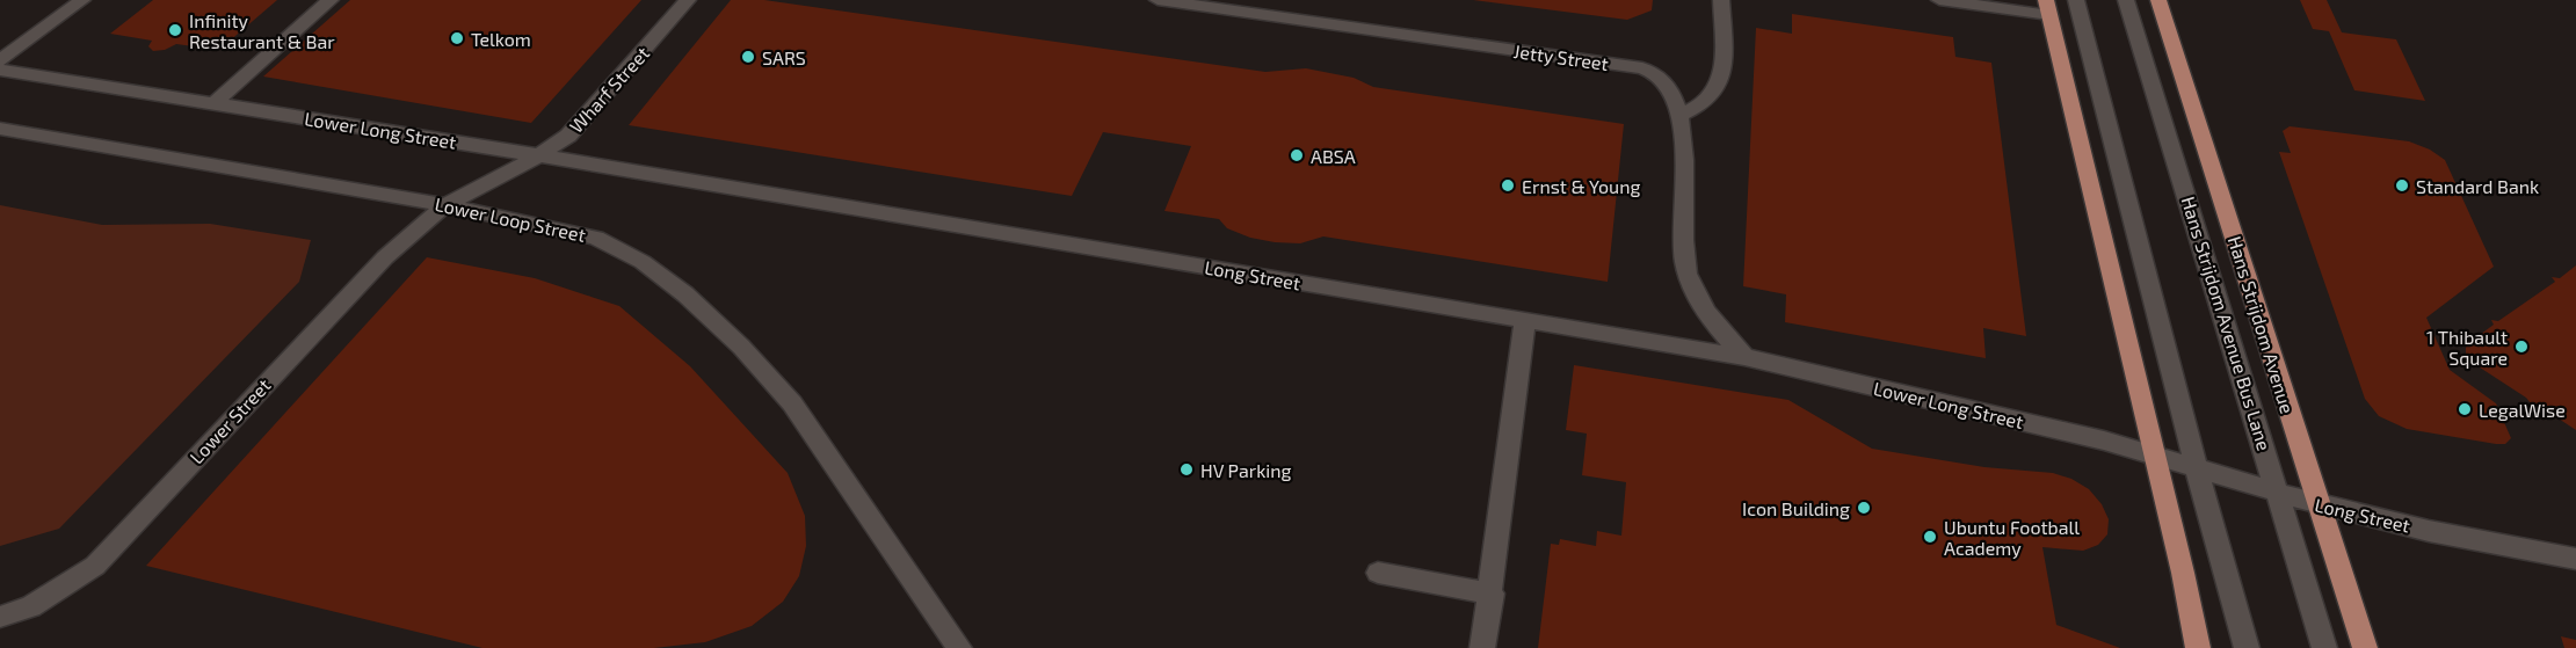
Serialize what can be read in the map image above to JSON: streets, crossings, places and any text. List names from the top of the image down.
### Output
{
  "streets": {
    "main road": ["Hans Strijdom Avenue"],
    "street": [
      "Jetty Street",
      "Wharf Street",
      "Lower Long Street",
      "Lower Loop Street",
      "Long Street",
      "Hans Strijdom Avenue Bus Lane",
      "Lower Street"
    ]
  },
  "crossings": [
    ["Jetty Street", "Lower Long Street"],
    ["Wharf Street", "Lower Long Street"],
    ["Wharf Street", "Lower Loop Street"],
    ["Wharf Street", "Lower Street"],
    ["Lower Long Street", "Long Street"],
    ["Lower Loop Street", "Lower Street"],
    ["Long Street", "Hans Strijdom Avenue Bus Lane"],
    ["Long Street", "Hans Strijdom Avenue"]
  ],
  "places": [
    "Infinity Restaurant & Bar",
    "Telkom",
    "SARS",
    "ABSA",
    "Ernst & Young",
    "Standard Bank",
    "1 Thibault Square",
    "LegalWise",
    "HV Parking",
    "Icon Building",
    "Ubuntu Football Academy"
  ]
}
